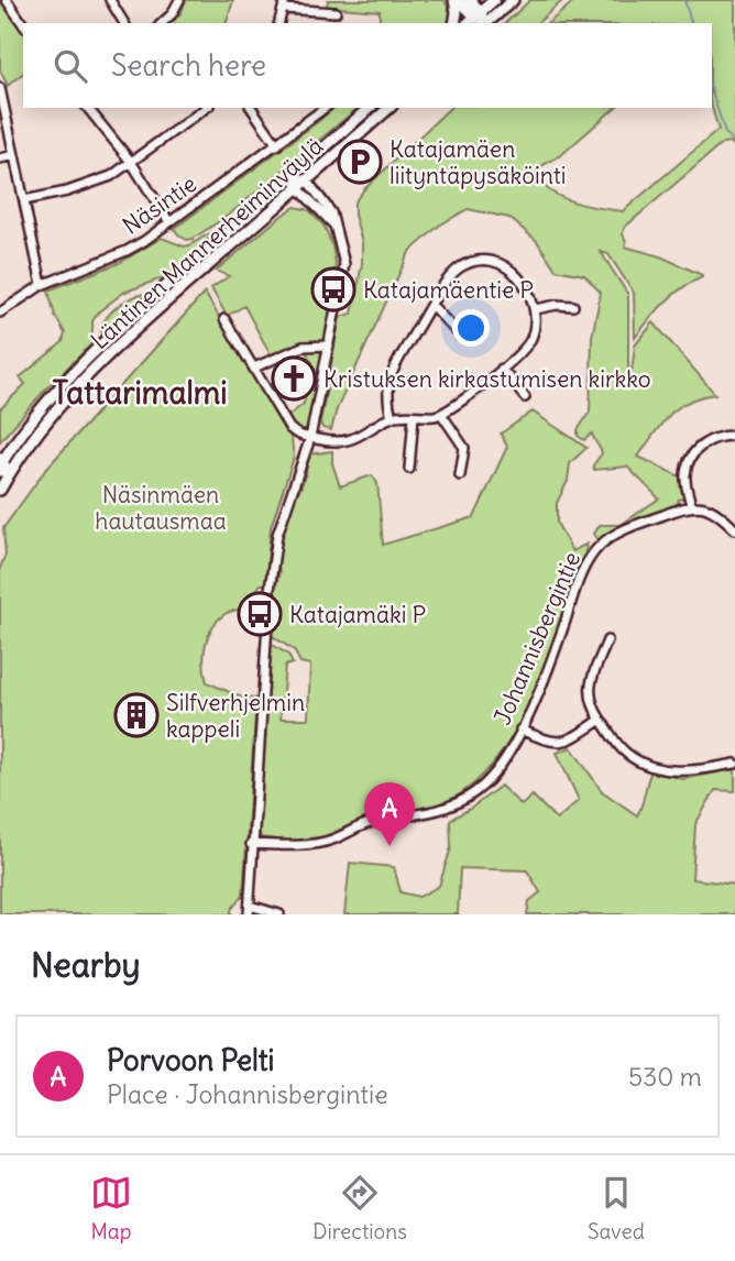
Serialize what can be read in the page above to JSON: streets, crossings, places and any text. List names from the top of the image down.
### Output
{
  "streets": {
    "main road": ["Läntinen Mannerheiminväylä"],
    "street": ["Näsintie", "Johannisbergintie"]
  },
  "districts": ["Tattarimalmi"],
  "parks": ["Näsinmäen hautausmaa"],
  "places": {
    "parking": ["Katajamäen liityntäpysäköinti"],
    "bus stop": ["Katajamäentie P", "Katajamäki P"],
    "church": ["Kristuksen kirkastumisen kirkko"],
    "building": ["Silfverhjelmin kappeli"]
  },
  "page": {
    "search": "Search here",
    "pins": "A",
    "heading": "Nearby",
    "list": [
      {
        "mark": "A",
        "name": "Porvoon Pelti",
        "note": "Place · Johannisbergintie",
        "value": "530 m"
      }
    ],
    "nav": ["Map", "Directions", "Saved"]
  }
}
